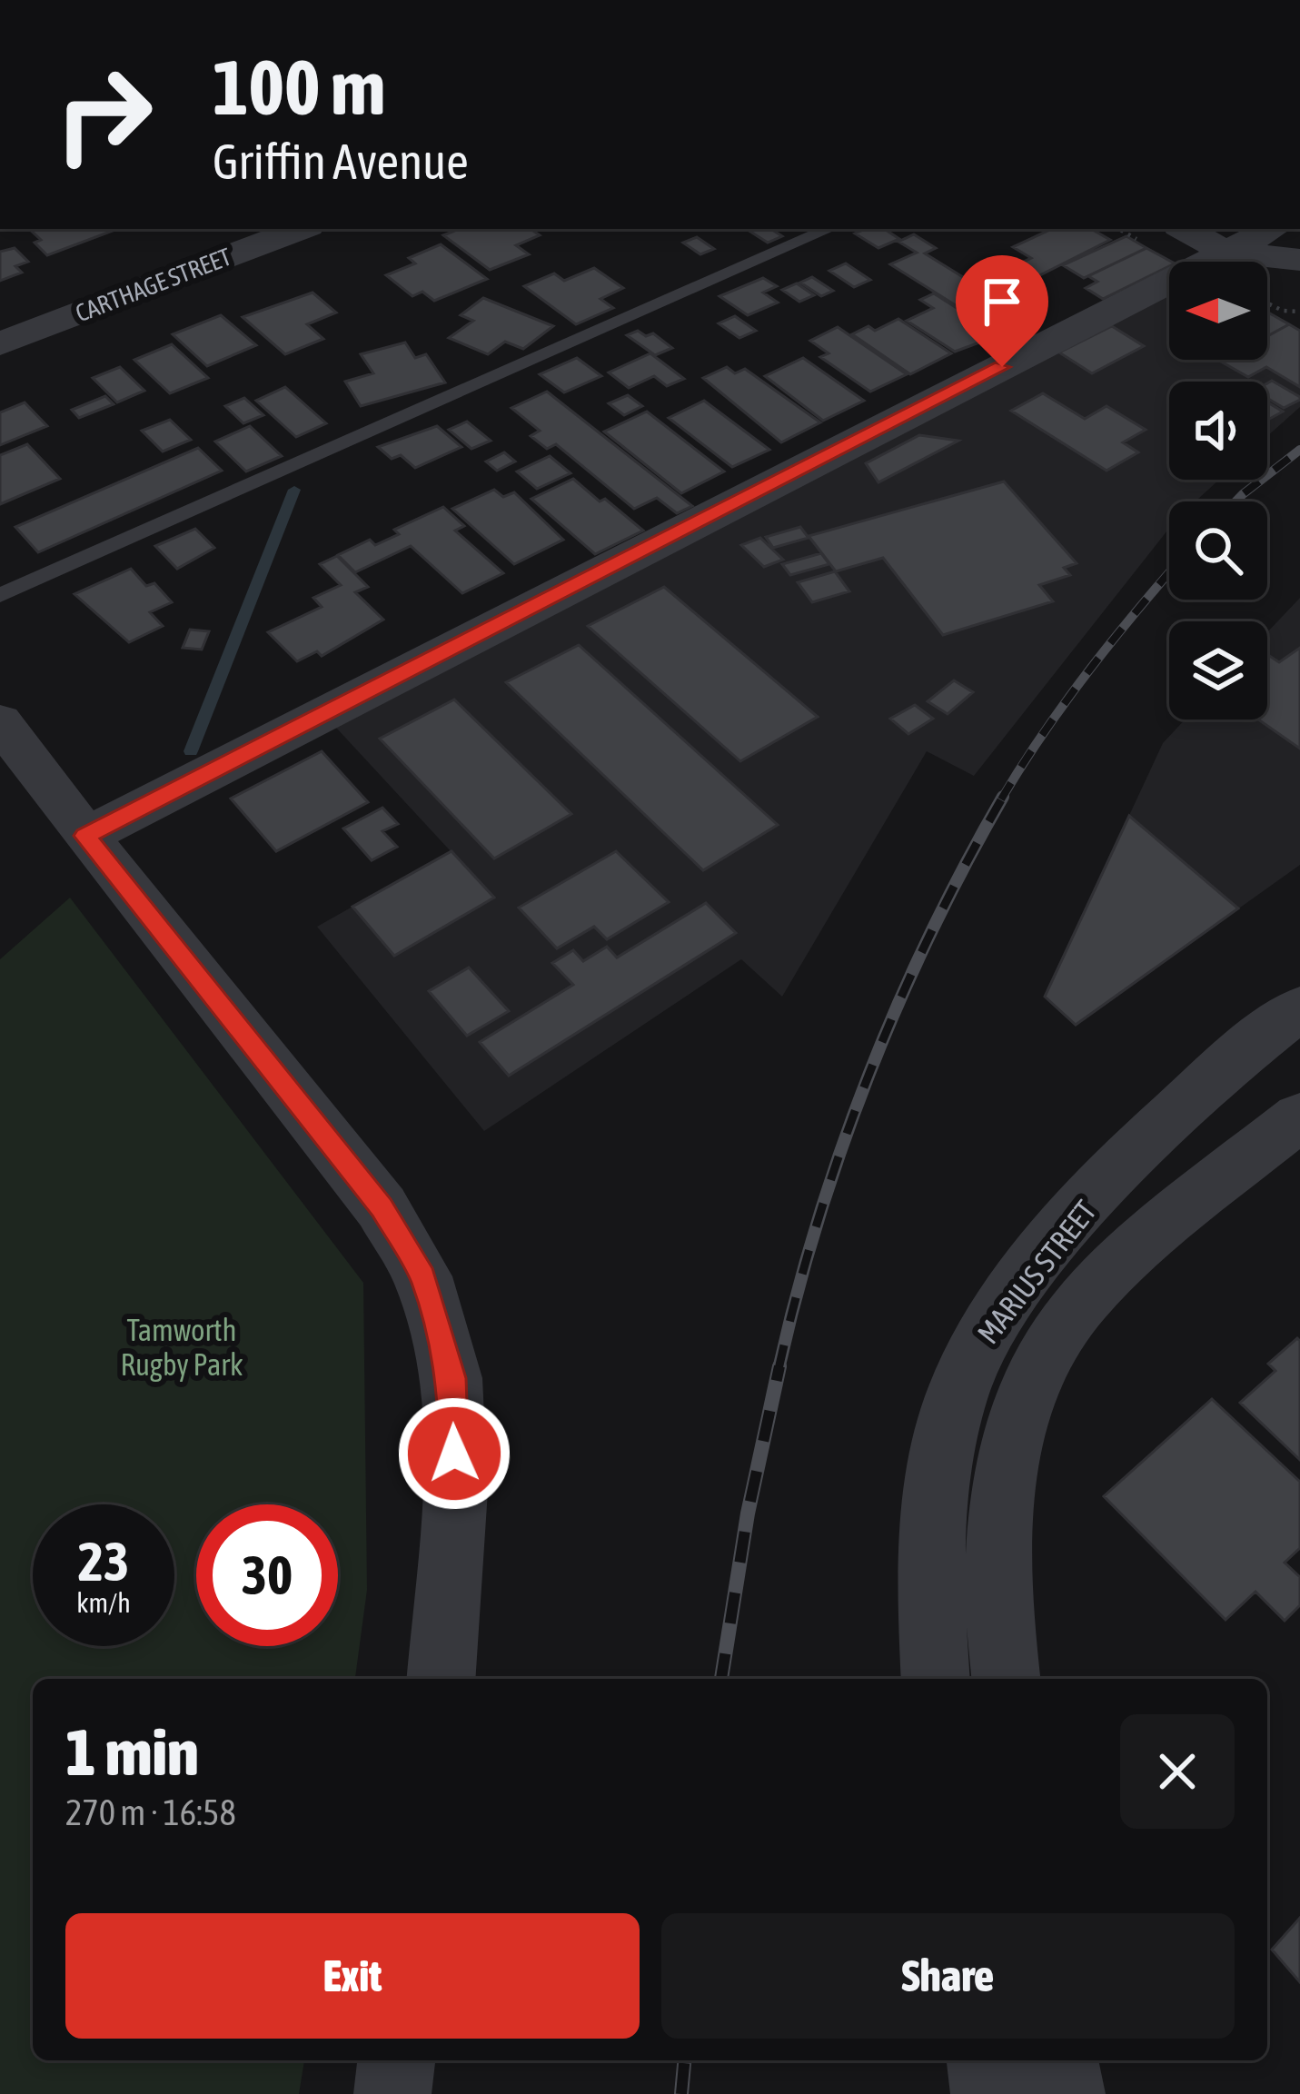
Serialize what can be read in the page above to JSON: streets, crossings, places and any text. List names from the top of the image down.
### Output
{
  "streets": {
    "street": ["CARTHAGE STREET", "MARIUS STREET"]
  },
  "parks": ["Tamworth Rugby Park"],
  "north": "left",
  "page": {
    "turn": ["100 m", "Griffin Avenue"],
    "speed": "23 km/h",
    "limit": "30",
    "heading": ["1 min", "270 m · 16:58"],
    "buttons": ["Exit", "Share"]
  }
}
